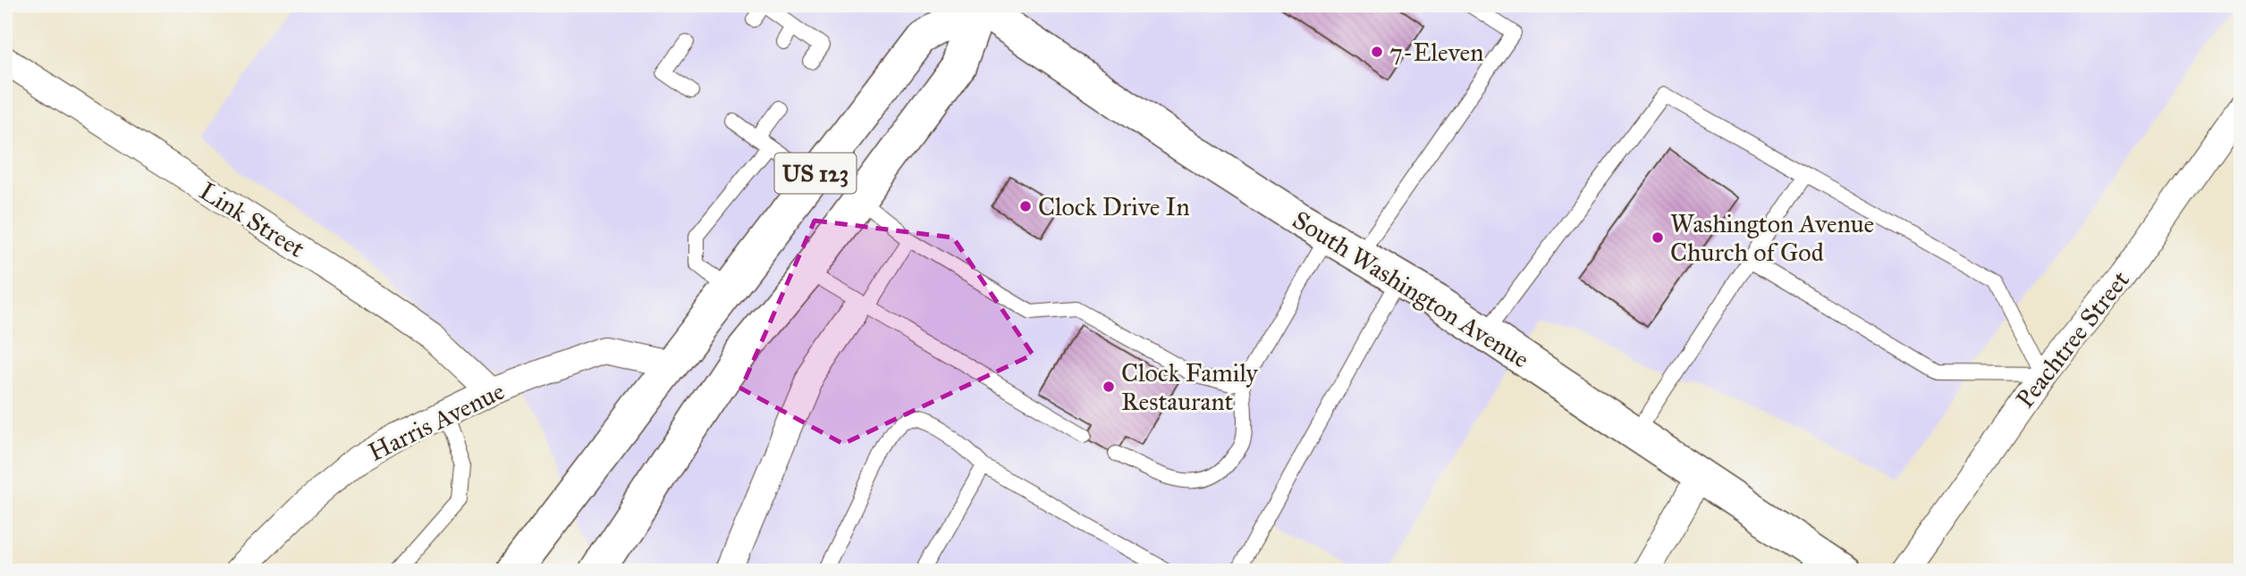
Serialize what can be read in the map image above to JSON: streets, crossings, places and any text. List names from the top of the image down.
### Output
{
  "streets": {
    "main road": ["US 123", "South Washington Avenue"],
    "street": ["Link Street", "Peachtree Street", "Harris Avenue"]
  },
  "crossings": [
    ["US 123", "South Washington Avenue"],
    ["US 123", "Harris Avenue"],
    ["Link Street", "Harris Avenue"]
  ],
  "places": [
    "7-Eleven",
    "Clock Drive In",
    "Washington Avenue Church of God",
    "Clock Family Restaurant"
  ]
}
